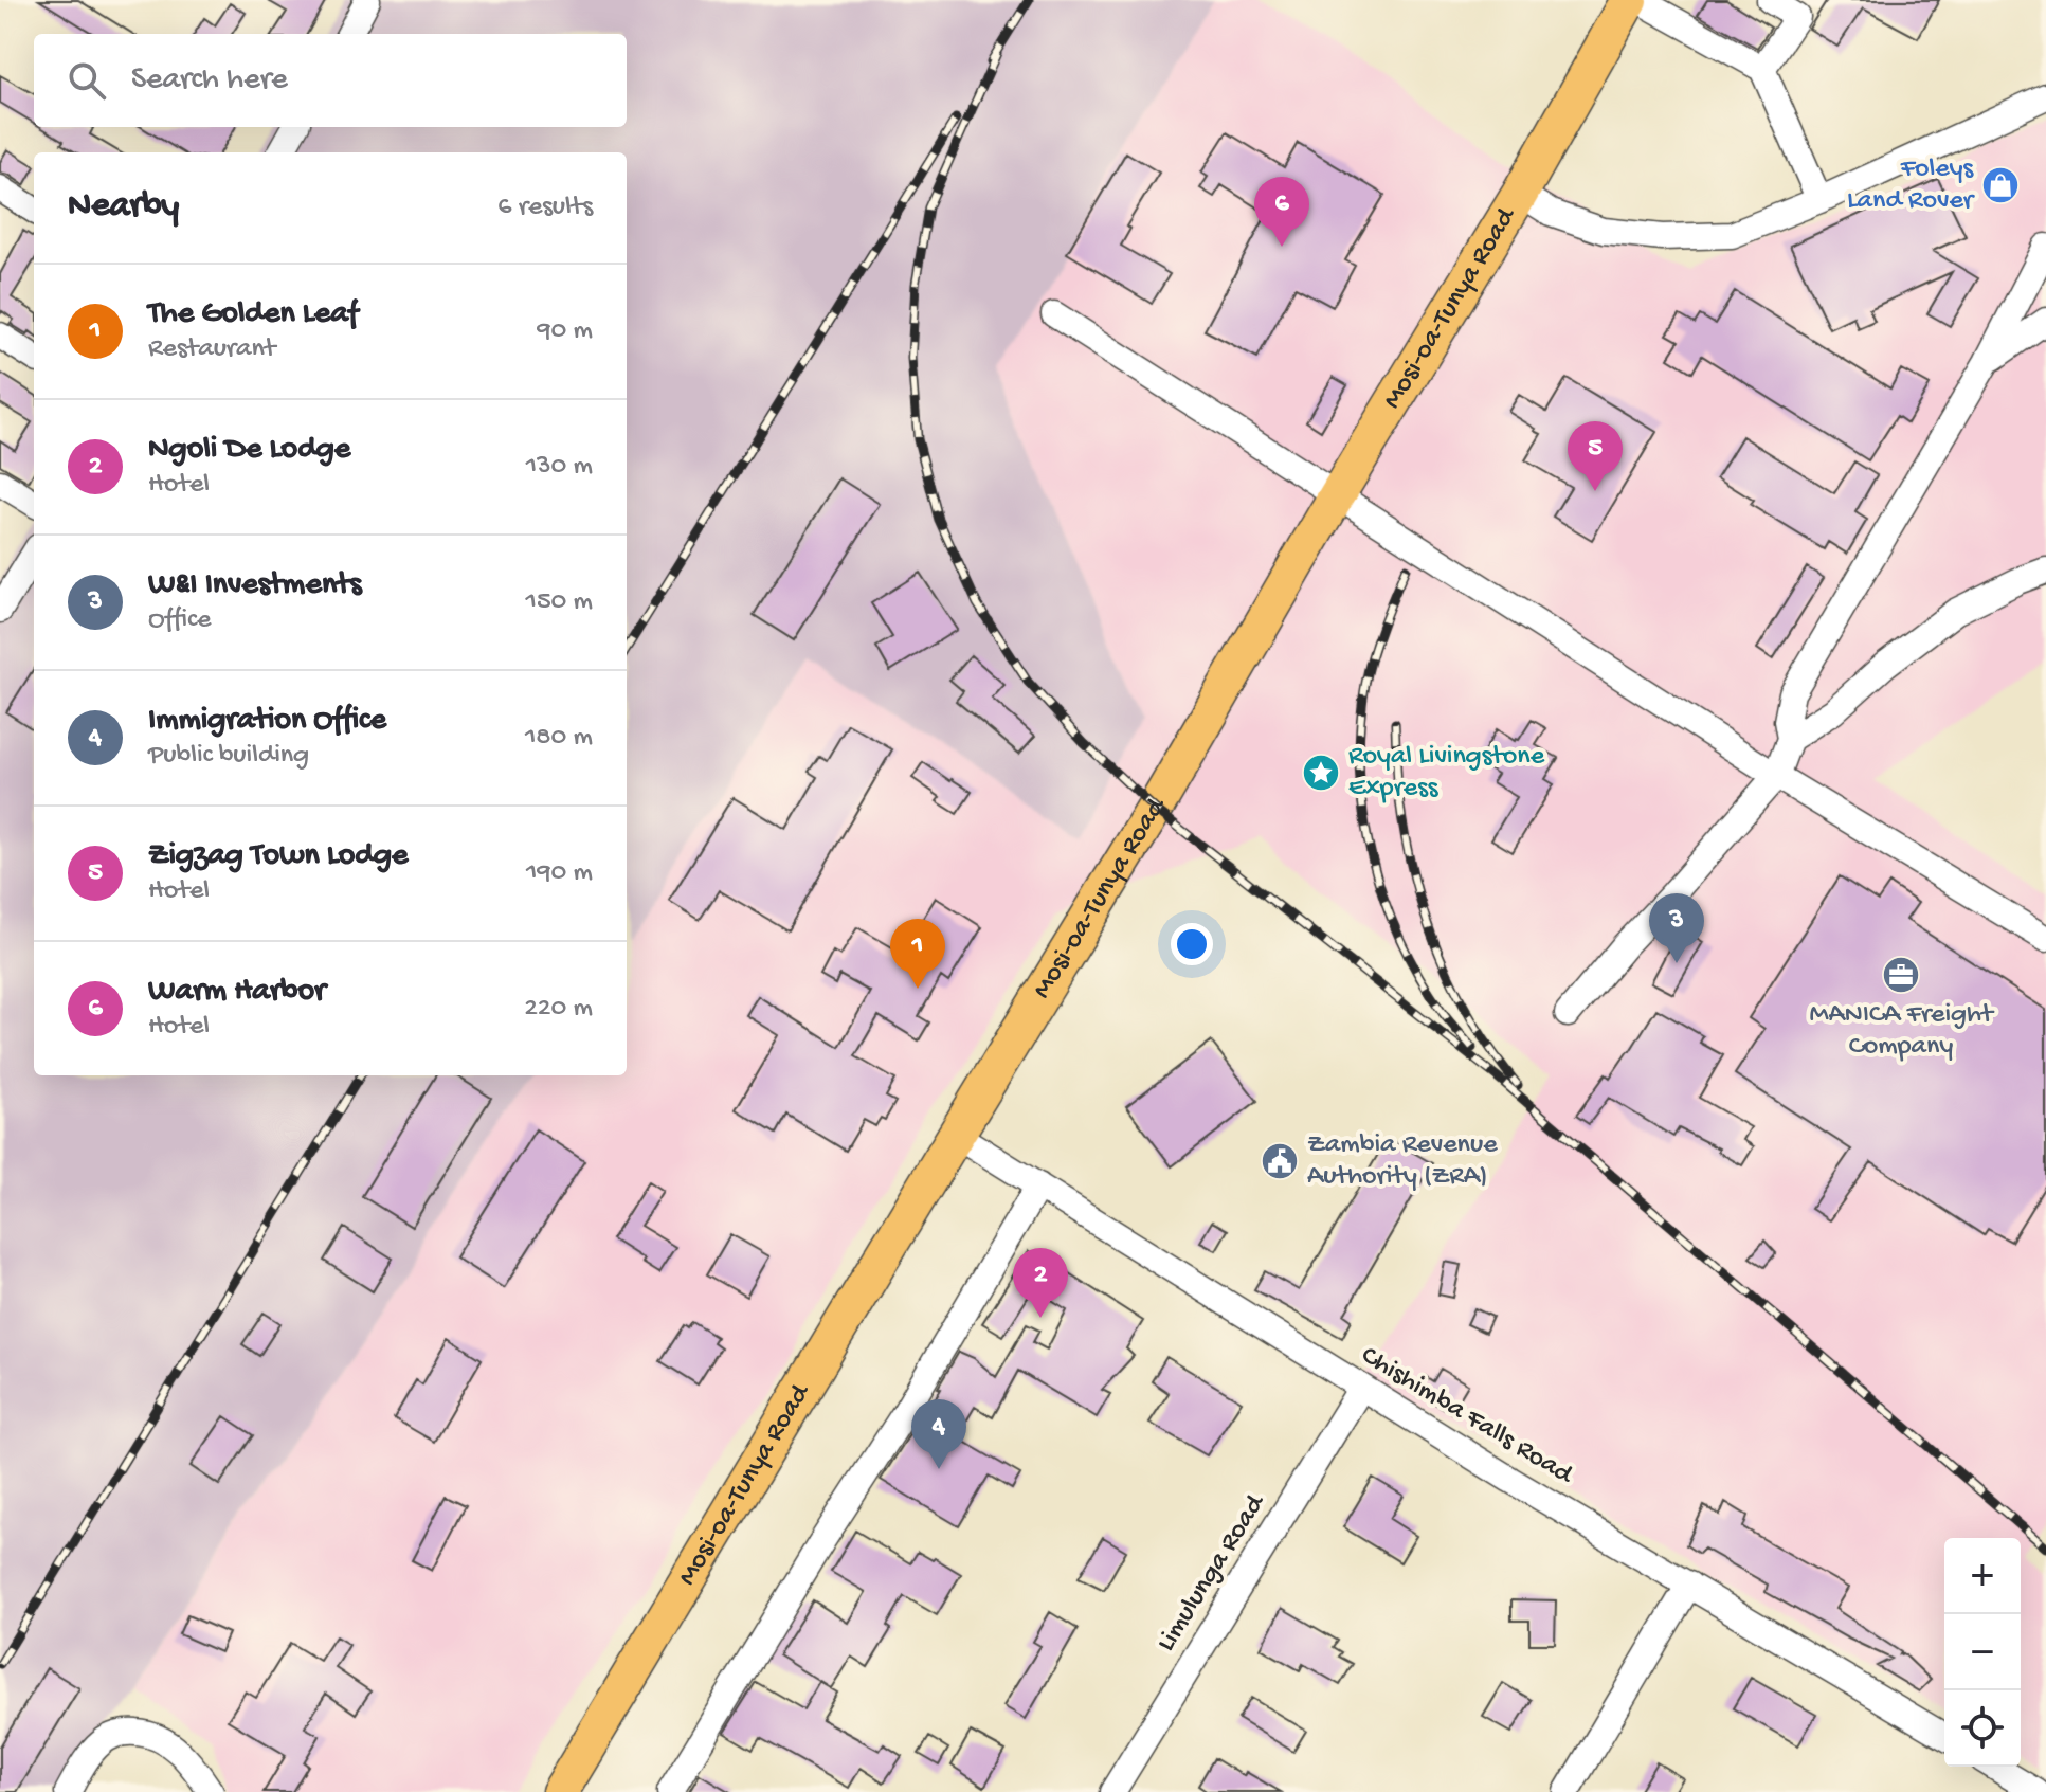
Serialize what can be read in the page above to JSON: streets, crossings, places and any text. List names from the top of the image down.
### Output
{
  "streets": {
    "highway": ["Mosi-oa-Tunya Road"],
    "street": ["Chishimba Falls Road", "Limulunga Road"]
  },
  "crossings": [
    ["Mosi-oa-Tunya Road", "Chishimba Falls Road"],
    ["Chishimba Falls Road", "Limulunga Road"]
  ],
  "places": {
    "shop": ["Foleys Land Rover"],
    "place": ["Royal Livingstone Express"],
    "office": ["MANICA Freight Company"],
    "public building": ["Zambia Revenue Authority (ZRA)"]
  },
  "page": {
    "search": "Search here",
    "heading": ["Nearby", "6 results"],
    "pins": [
      "6",
      "5",
      "3",
      "1",
      "2",
      "4"
    ],
    "list": [
      {
        "mark": "1",
        "name": "The Golden Leaf",
        "note": "Restaurant",
        "value": "90 m"
      },
      {
        "mark": "2",
        "name": "Ngoli De Lodge",
        "note": "Hotel",
        "value": "130 m"
      },
      {
        "mark": "3",
        "name": "W&I Investments",
        "note": "Office",
        "value": "150 m"
      },
      {
        "mark": "4",
        "name": "Immigration Office",
        "note": "Public building",
        "value": "180 m"
      },
      {
        "mark": "5",
        "name": "Zigzag Town Lodge",
        "note": "Hotel",
        "value": "190 m"
      },
      {
        "mark": "6",
        "name": "Warm Harbor",
        "note": "Hotel",
        "value": "220 m"
      }
    ],
    "map_buttons": ["+", "−"]
  }
}
